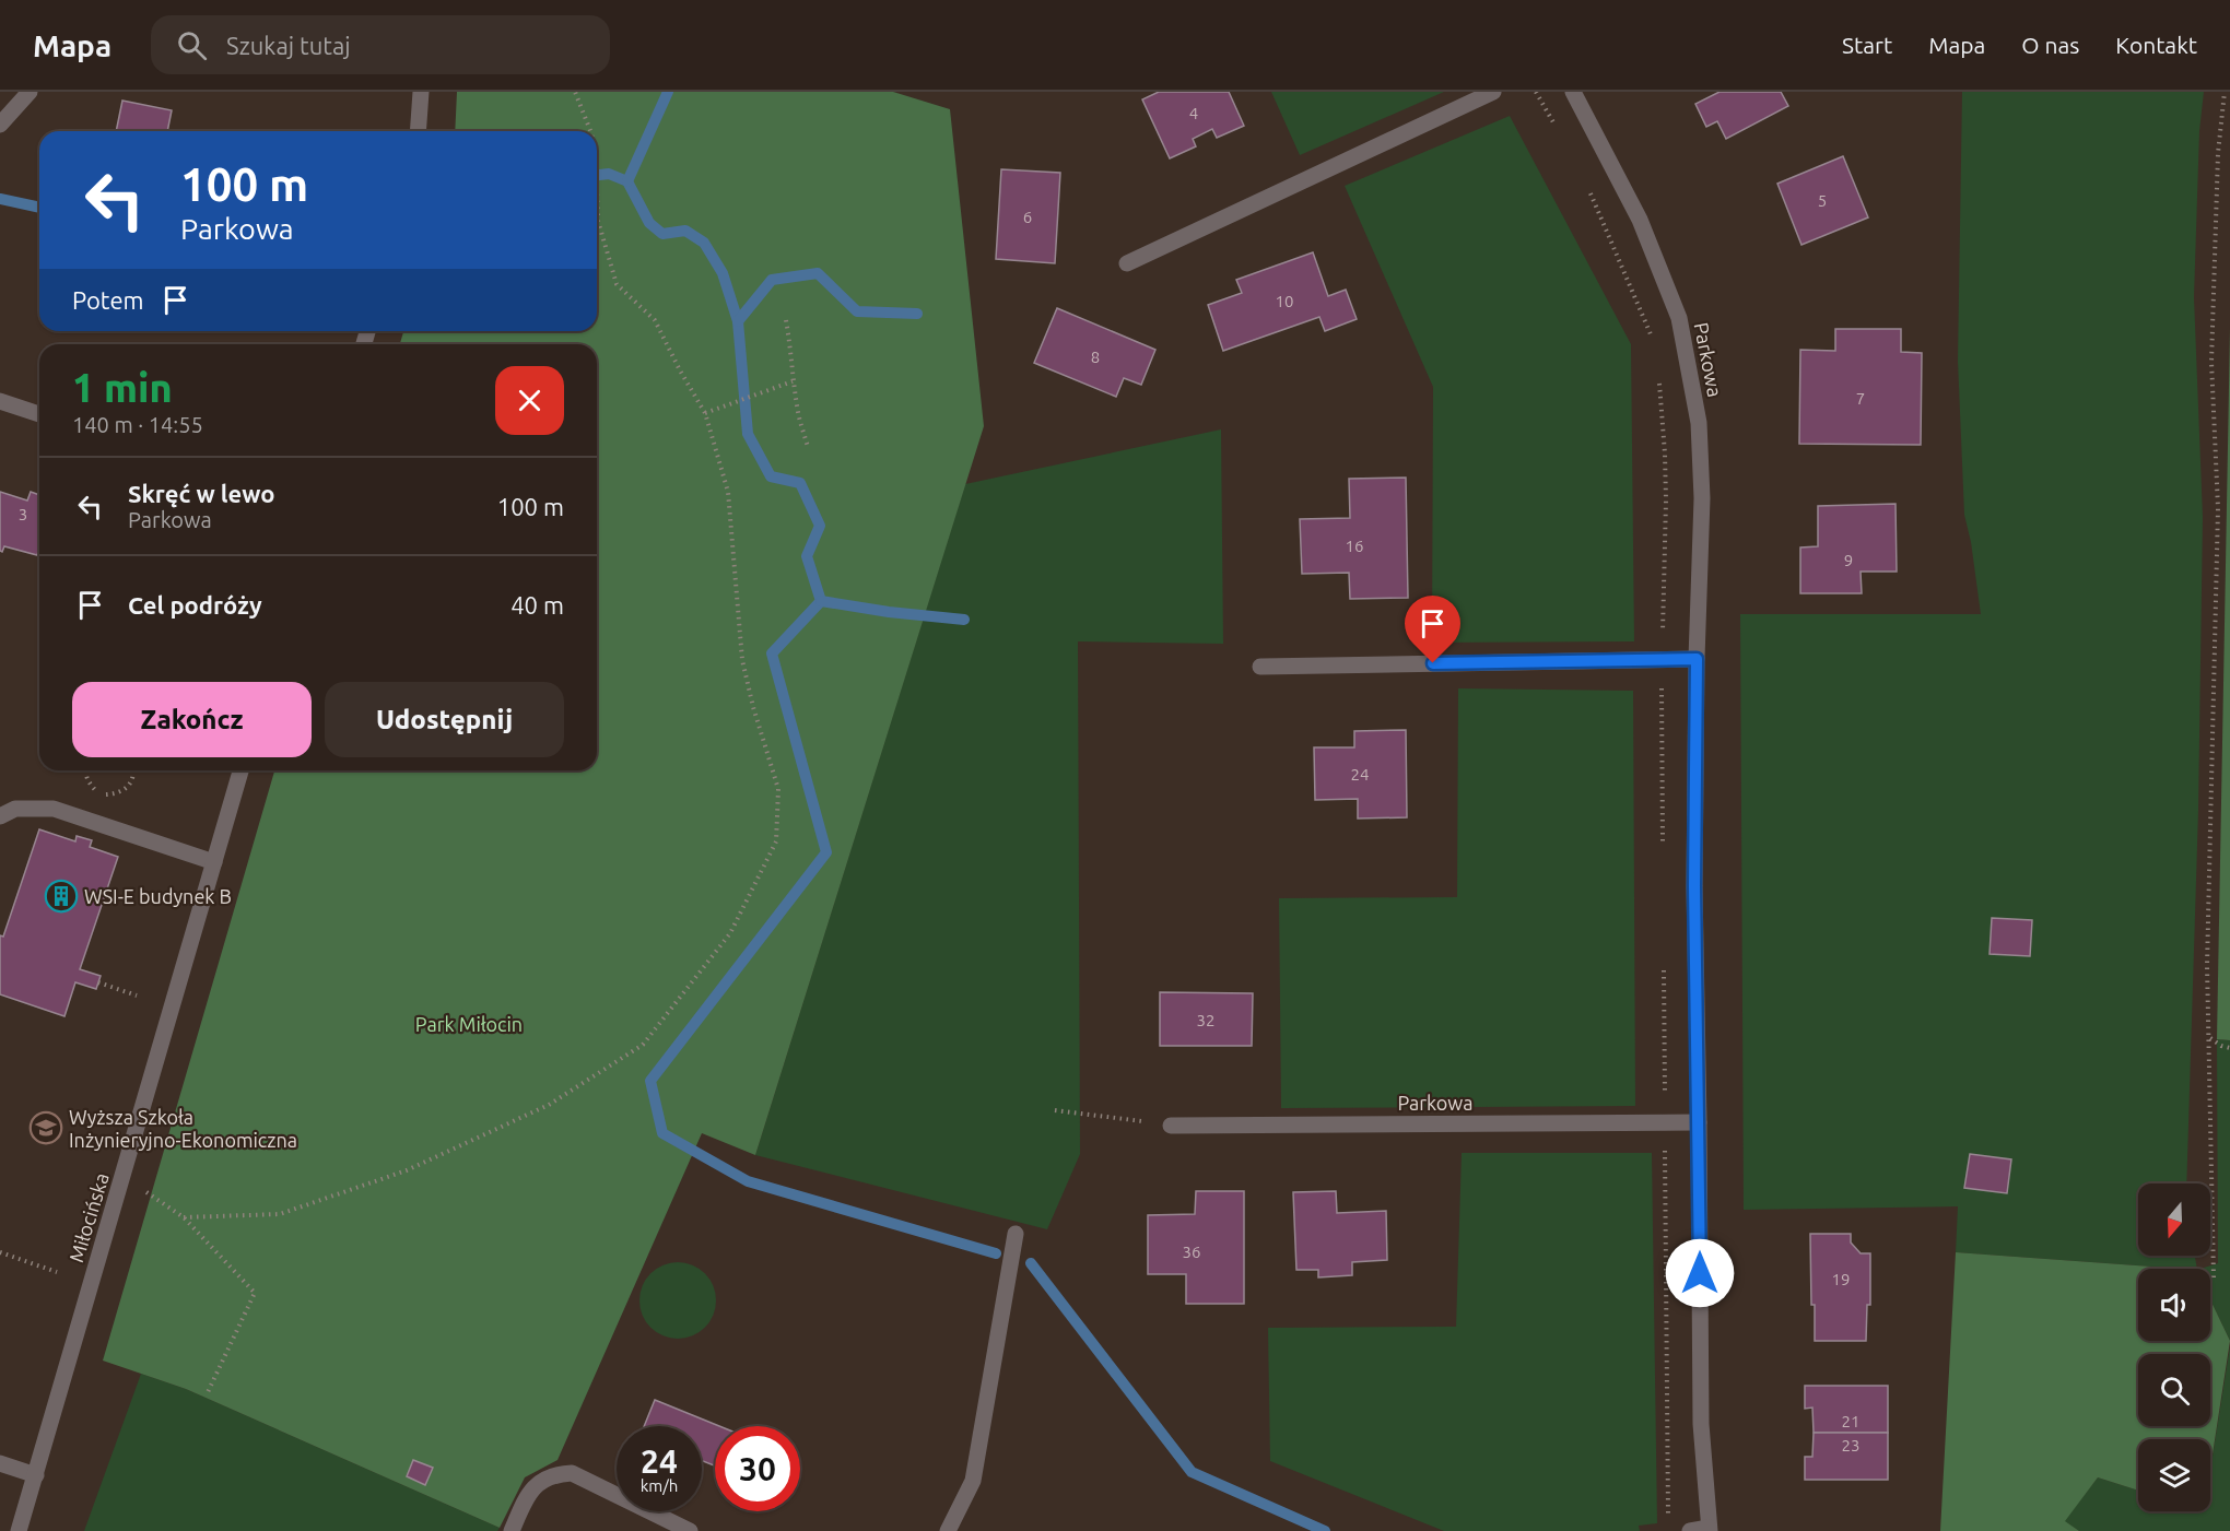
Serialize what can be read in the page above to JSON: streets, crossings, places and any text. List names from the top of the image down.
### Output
{
  "streets": {
    "street": ["Parkowa", "Miłocińska"]
  },
  "parks": ["Park Miłocin"],
  "places": {
    "building": ["WSI-E budynek B"],
    "school or university": ["Wyższa Szkoła Inżynieryjno-Ekonomiczna"]
  },
  "house_numbers": [
    "4",
    "5",
    "6",
    "10",
    "8",
    "7",
    "3",
    "16",
    "9",
    "24",
    "32",
    "36",
    "19",
    "21",
    "23"
  ],
  "north": "bottom",
  "page": {
    "header": "Mapa",
    "search": "Szukaj tutaj",
    "nav": [
      "Start",
      "Mapa",
      "O nas",
      "Kontakt"
    ],
    "turn": ["100 m", "Parkowa"],
    "then": "Potem",
    "heading": ["1 min", "140 m · 14:55"],
    "list": [
      {
        "name": "Skręć w lewo",
        "note": "Parkowa",
        "value": "100 m"
      },
      {
        "name": "Cel podróży",
        "value": "40 m"
      }
    ],
    "buttons": ["Zakończ", "Udostępnij"],
    "speed": "24 km/h",
    "limit": "30"
  }
}
